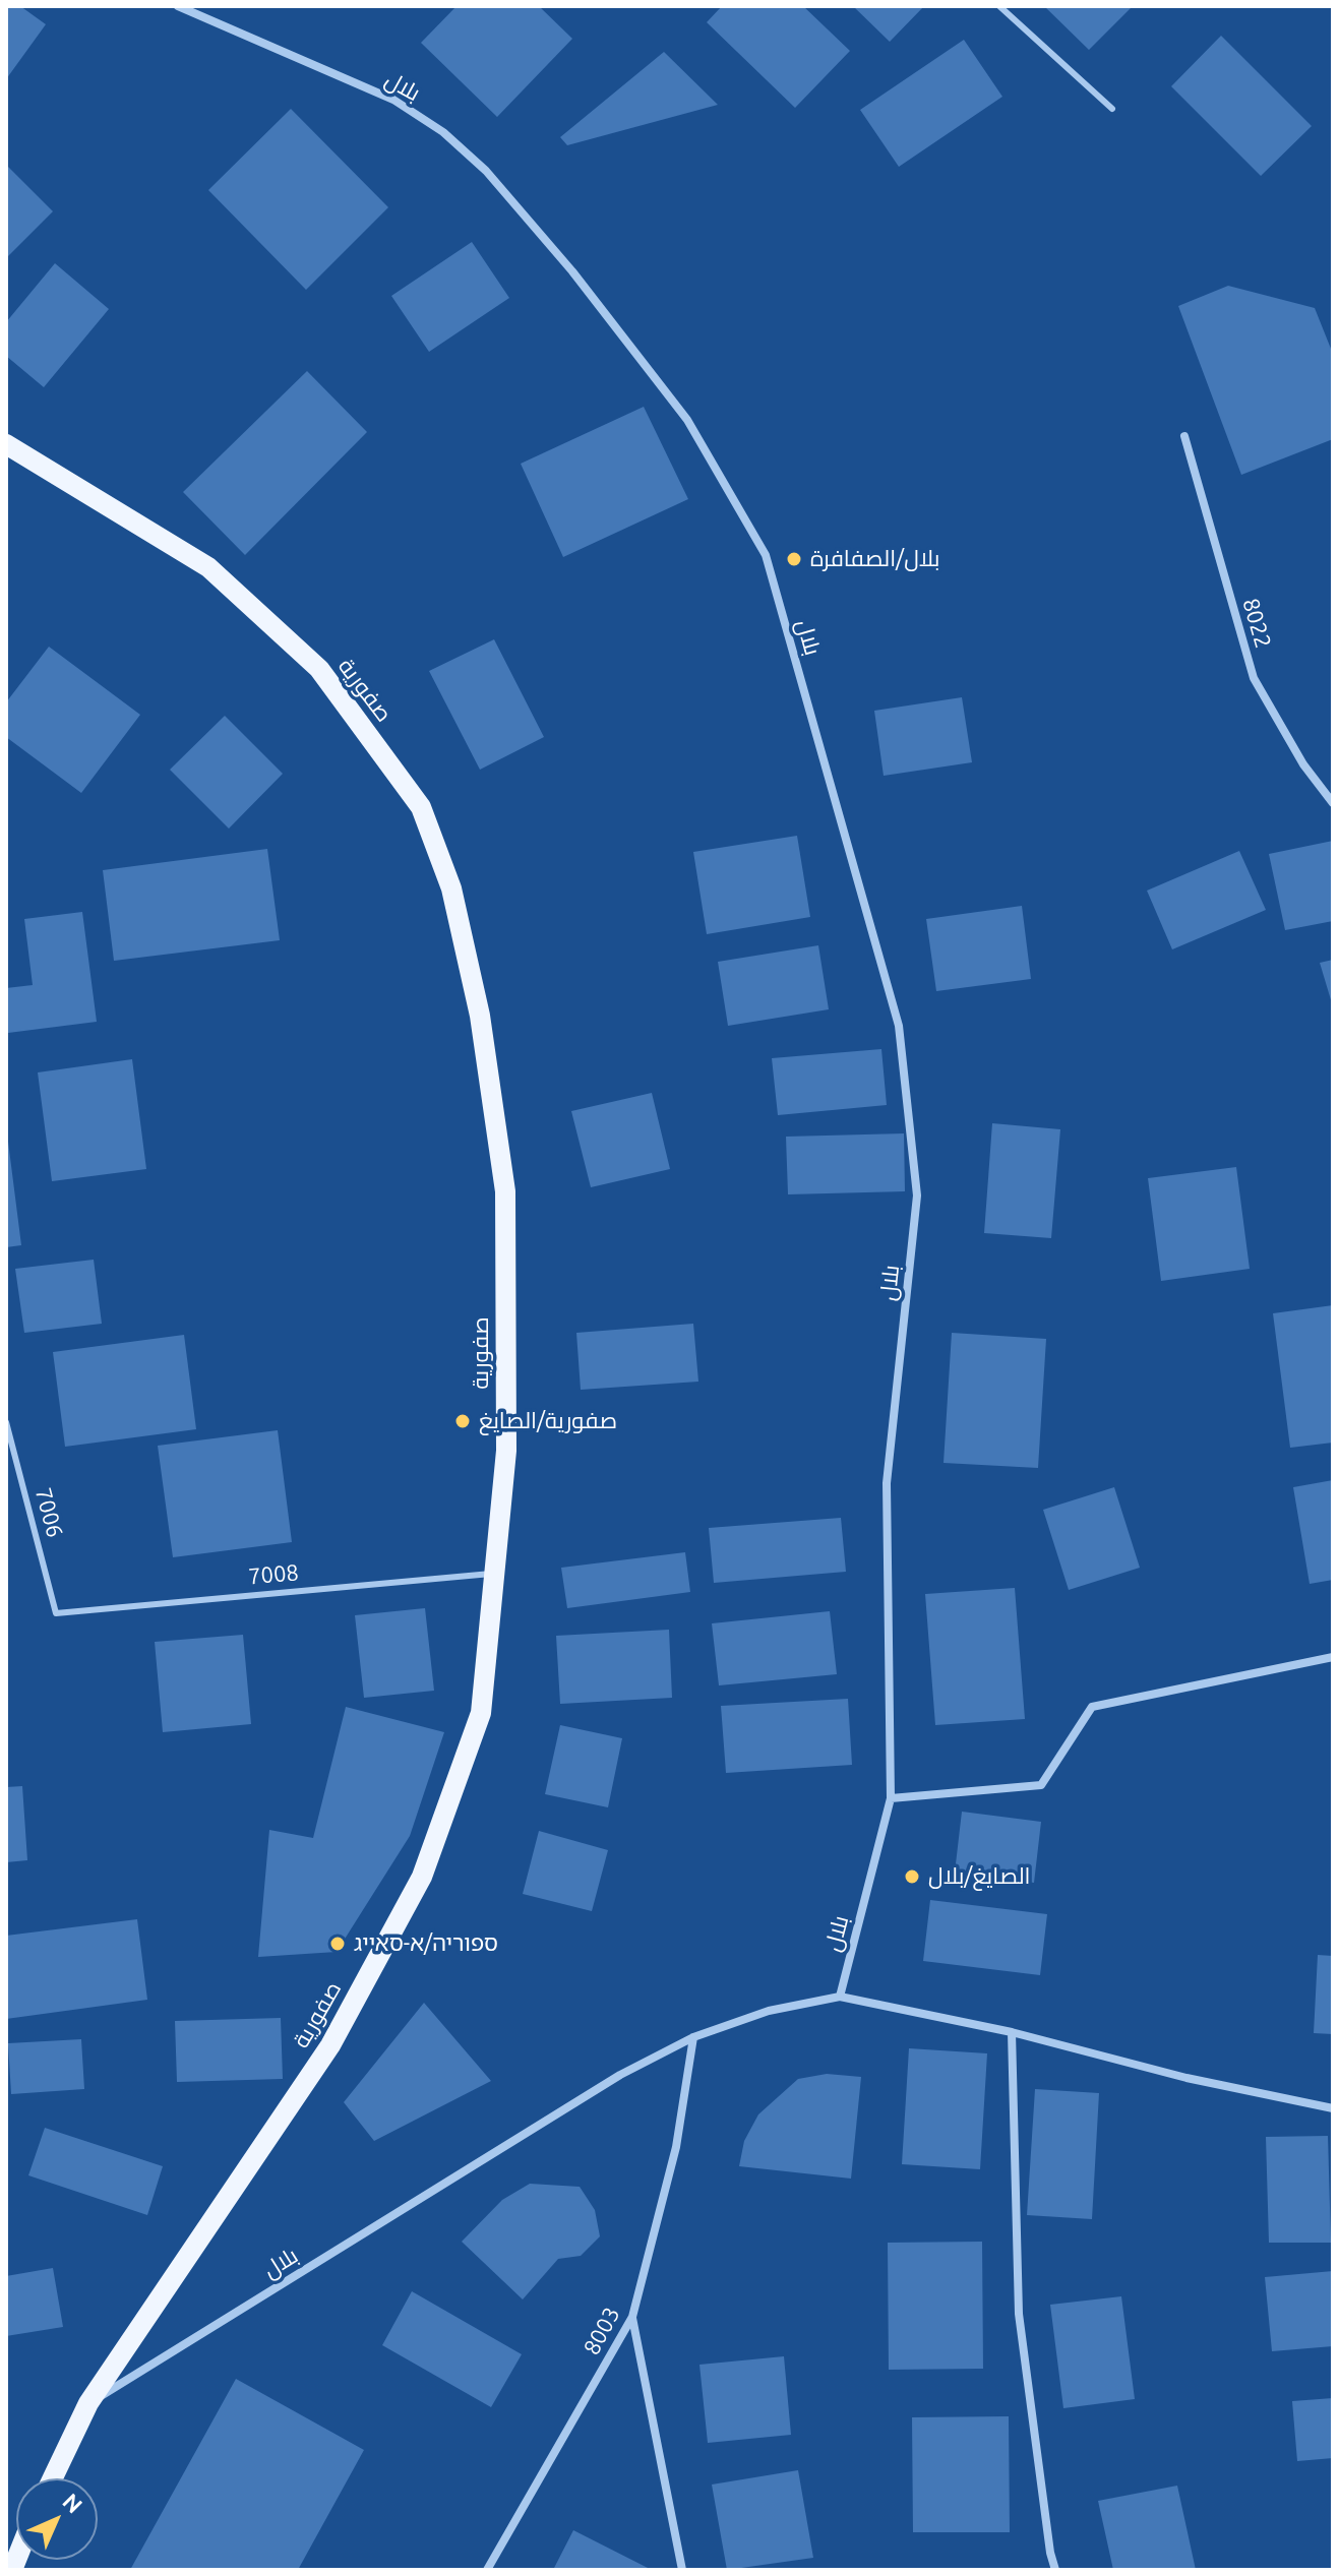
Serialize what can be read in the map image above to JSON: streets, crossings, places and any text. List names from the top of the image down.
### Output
{
  "streets": {
    "main road": ["صفورية"],
    "street": ["بلال", "8022", "8003"],
    "lane": ["7006", "7008"]
  },
  "crossings": [
    ["بلال", "صفورية"],
    ["بلال", "8003"],
    ["صفورية", "7008"],
    ["7006", "7008"]
  ],
  "places": [
    "بلال/الصفافرة",
    "صفورية/الصايغ",
    "الصايغ/بلال",
    "ספוריה/א-סאייג"
  ],
  "north": "top right"
}
